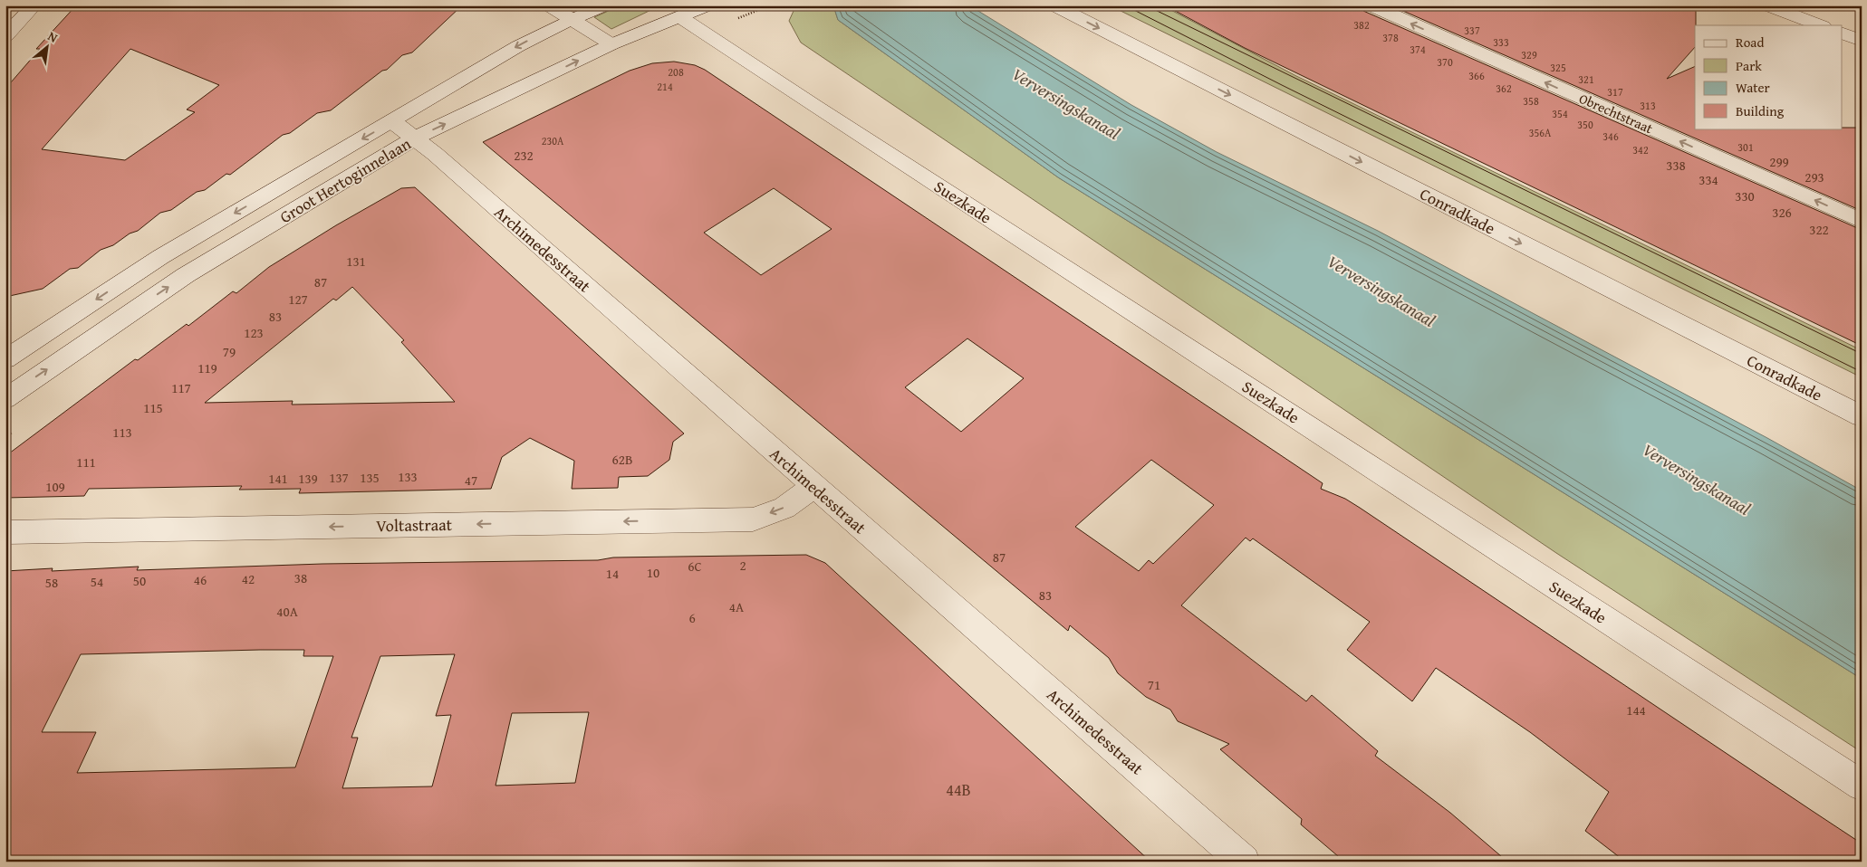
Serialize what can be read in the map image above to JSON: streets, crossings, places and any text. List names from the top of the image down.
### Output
{
  "streets": {
    "street": [
      "Obrechtstraat",
      "Groot Hertoginnelaan",
      "Suezkade",
      "Conradkade",
      "Archimedesstraat",
      "Voltastraat"
    ]
  },
  "crossings": [
    ["Groot Hertoginnelaan", "Suezkade"],
    ["Groot Hertoginnelaan", "Archimedesstraat"],
    ["Archimedesstraat", "Voltastraat"]
  ],
  "one_way": ["Obrechtstraat", "Conradkade", "Voltastraat"],
  "water": ["Verversingskanaal"],
  "house_numbers": [
    "382",
    "337",
    "378",
    "333",
    "374",
    "329",
    "370",
    "325",
    "208",
    "366",
    "321",
    "214",
    "362",
    "317",
    "358",
    "313",
    "354",
    "350",
    "356A",
    "346",
    "230A",
    "301",
    "342",
    "232",
    "299",
    "338",
    "293",
    "334",
    "330",
    "326",
    "322",
    "131",
    "87",
    "127",
    "83",
    "123",
    "79",
    "119",
    "117",
    "115",
    "113",
    "62B",
    "111",
    "133",
    "137",
    "135",
    "141",
    "139",
    "47",
    "109",
    "87",
    "2",
    "6C",
    "10",
    "14",
    "38",
    "42",
    "46",
    "50",
    "54",
    "58",
    "83",
    "4A",
    "40A",
    "6",
    "71",
    "144",
    "44B"
  ],
  "legend": [
    "Road",
    "Park",
    "Water",
    "Building"
  ],
  "north": "top right"
}
